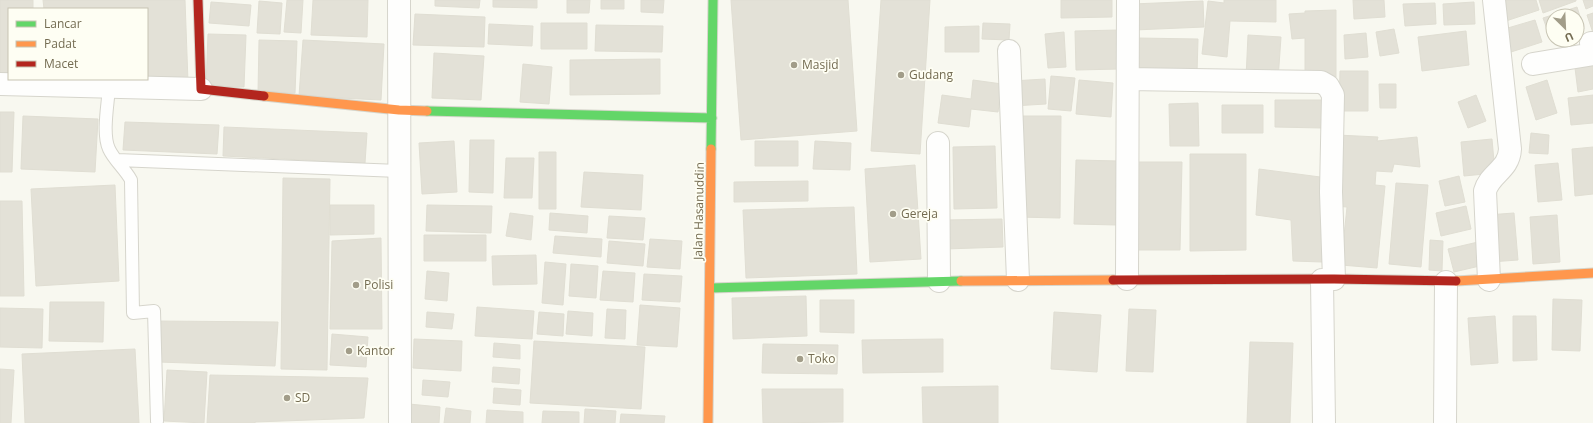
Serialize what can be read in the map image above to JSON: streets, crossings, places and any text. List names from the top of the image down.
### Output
{
  "streets": {
    "main road": ["Jalan Hasanuddin"]
  },
  "places": [
    "Masjid",
    "Gudang",
    "Gereja",
    "Polisi",
    "Kantor",
    "Toko",
    "SD"
  ],
  "legend": ["Lancar", "Padat", "Macet"],
  "north": "bottom right"
}
